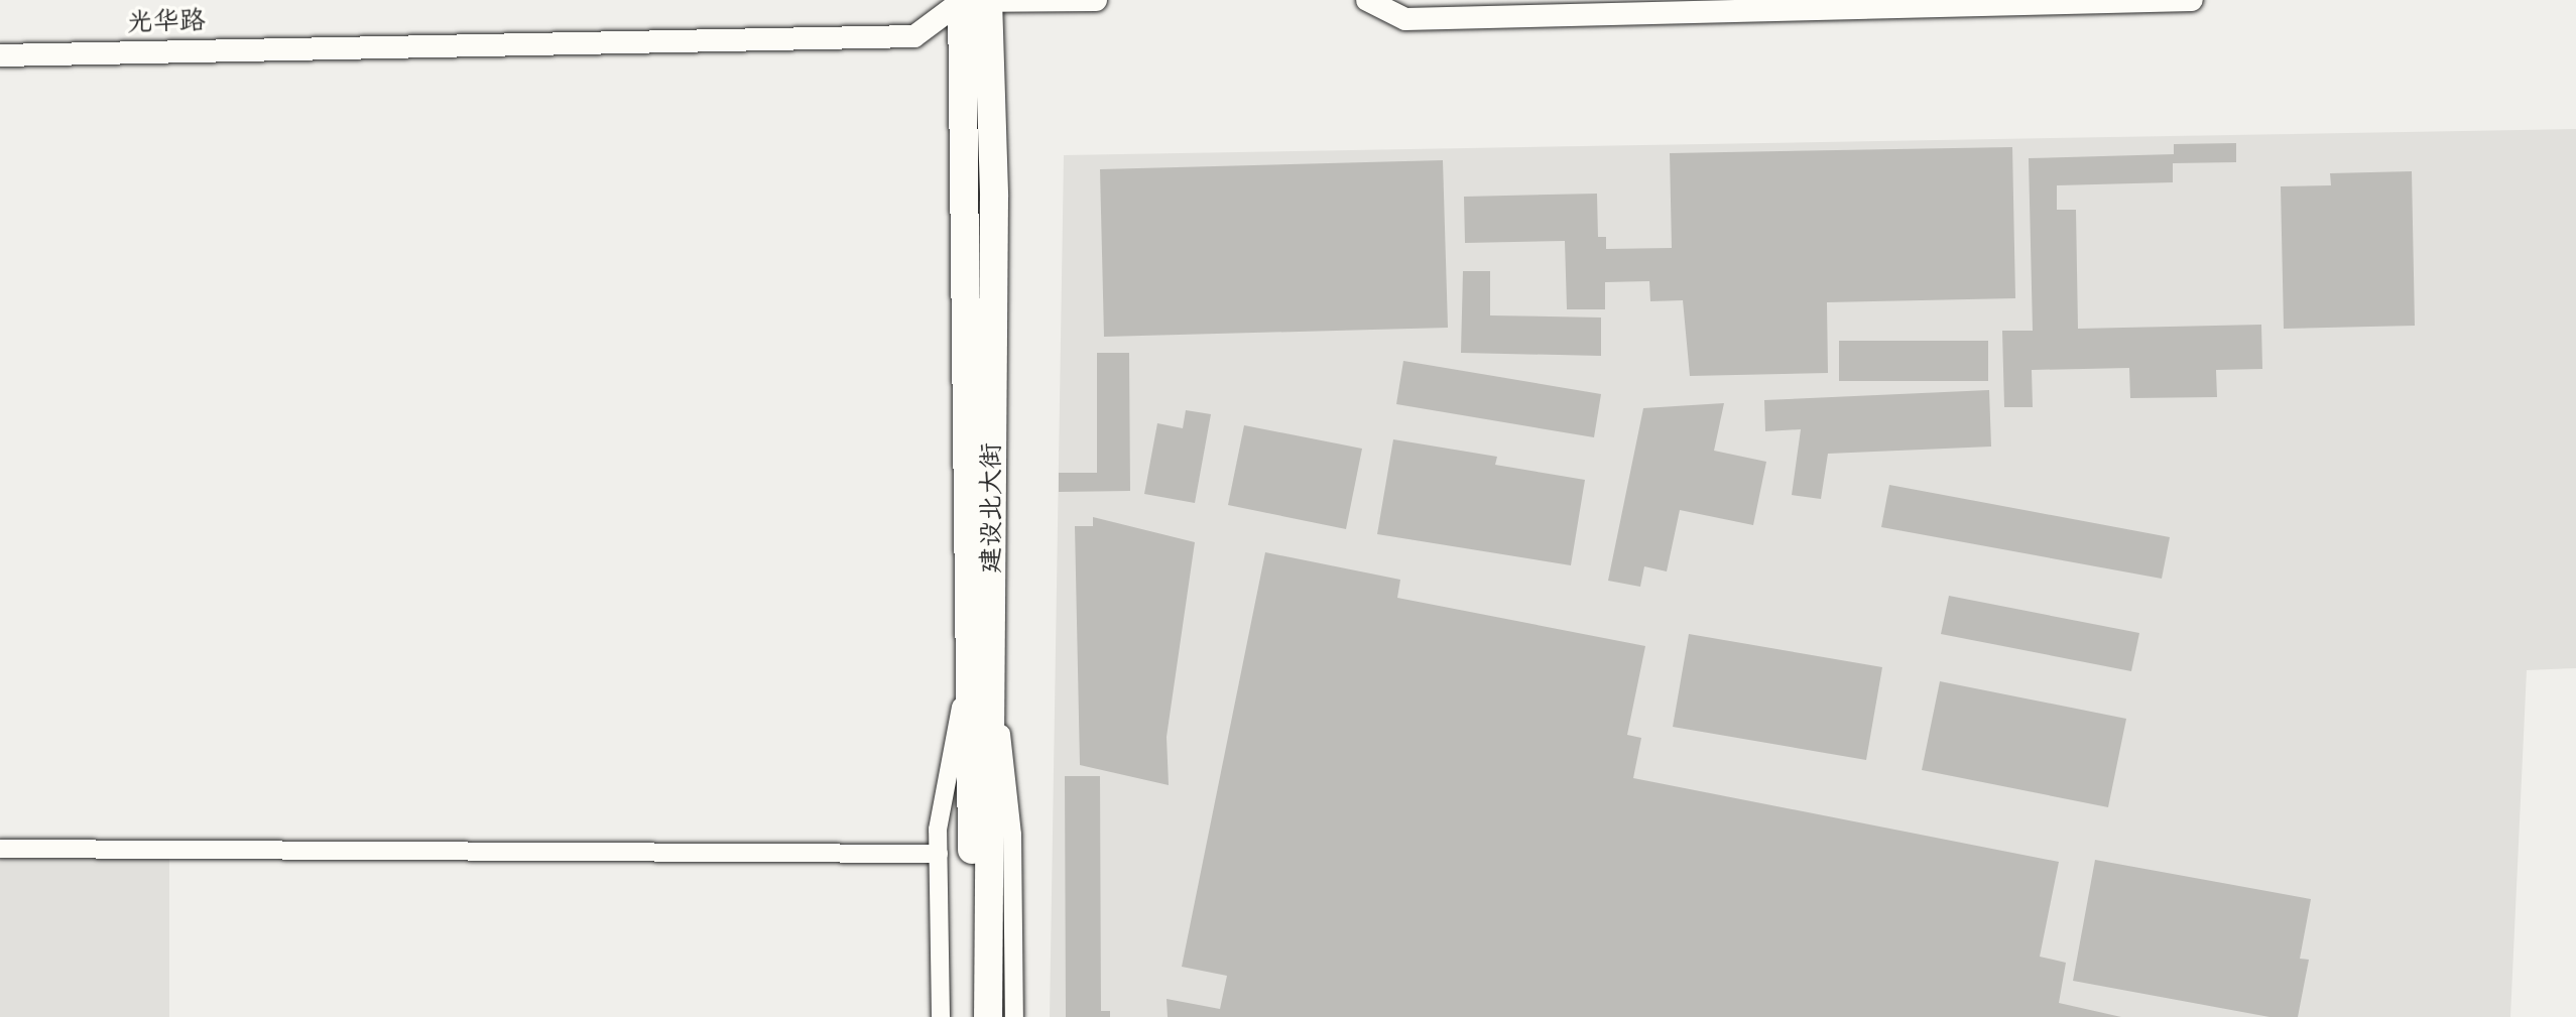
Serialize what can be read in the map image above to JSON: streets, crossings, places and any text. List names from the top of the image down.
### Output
{
  "streets": {
    "main road": ["建设北大街"],
    "street": ["光华路"]
  },
  "crossings": [
    ["光华路", "建设北大街"]
  ]
}
